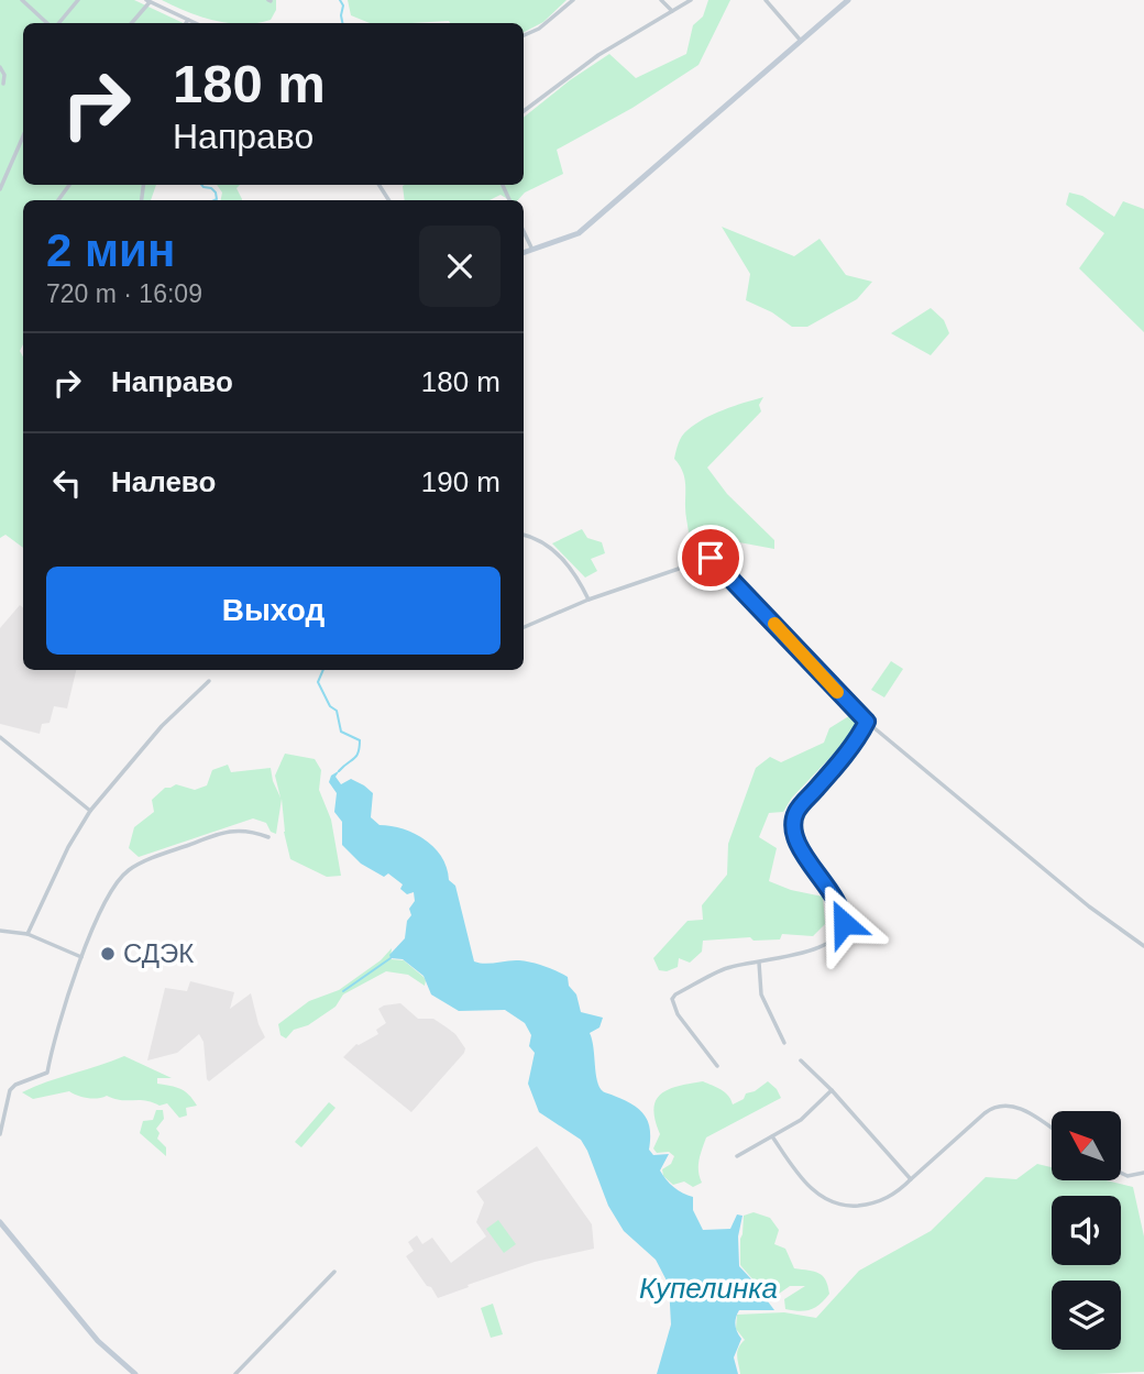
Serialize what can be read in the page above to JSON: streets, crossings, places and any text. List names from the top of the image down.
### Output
{
  "water": ["Купелинка"],
  "places": ["СДЭК"],
  "north": "top left",
  "page": {
    "turn": ["180 m", "Направо"],
    "heading": ["2 мин", "720 m · 16:09"],
    "list": [
      {
        "name": "Направо",
        "value": "180 m"
      },
      {
        "name": "Налево",
        "value": "190 m"
      }
    ],
    "buttons": "Выход"
  }
}
